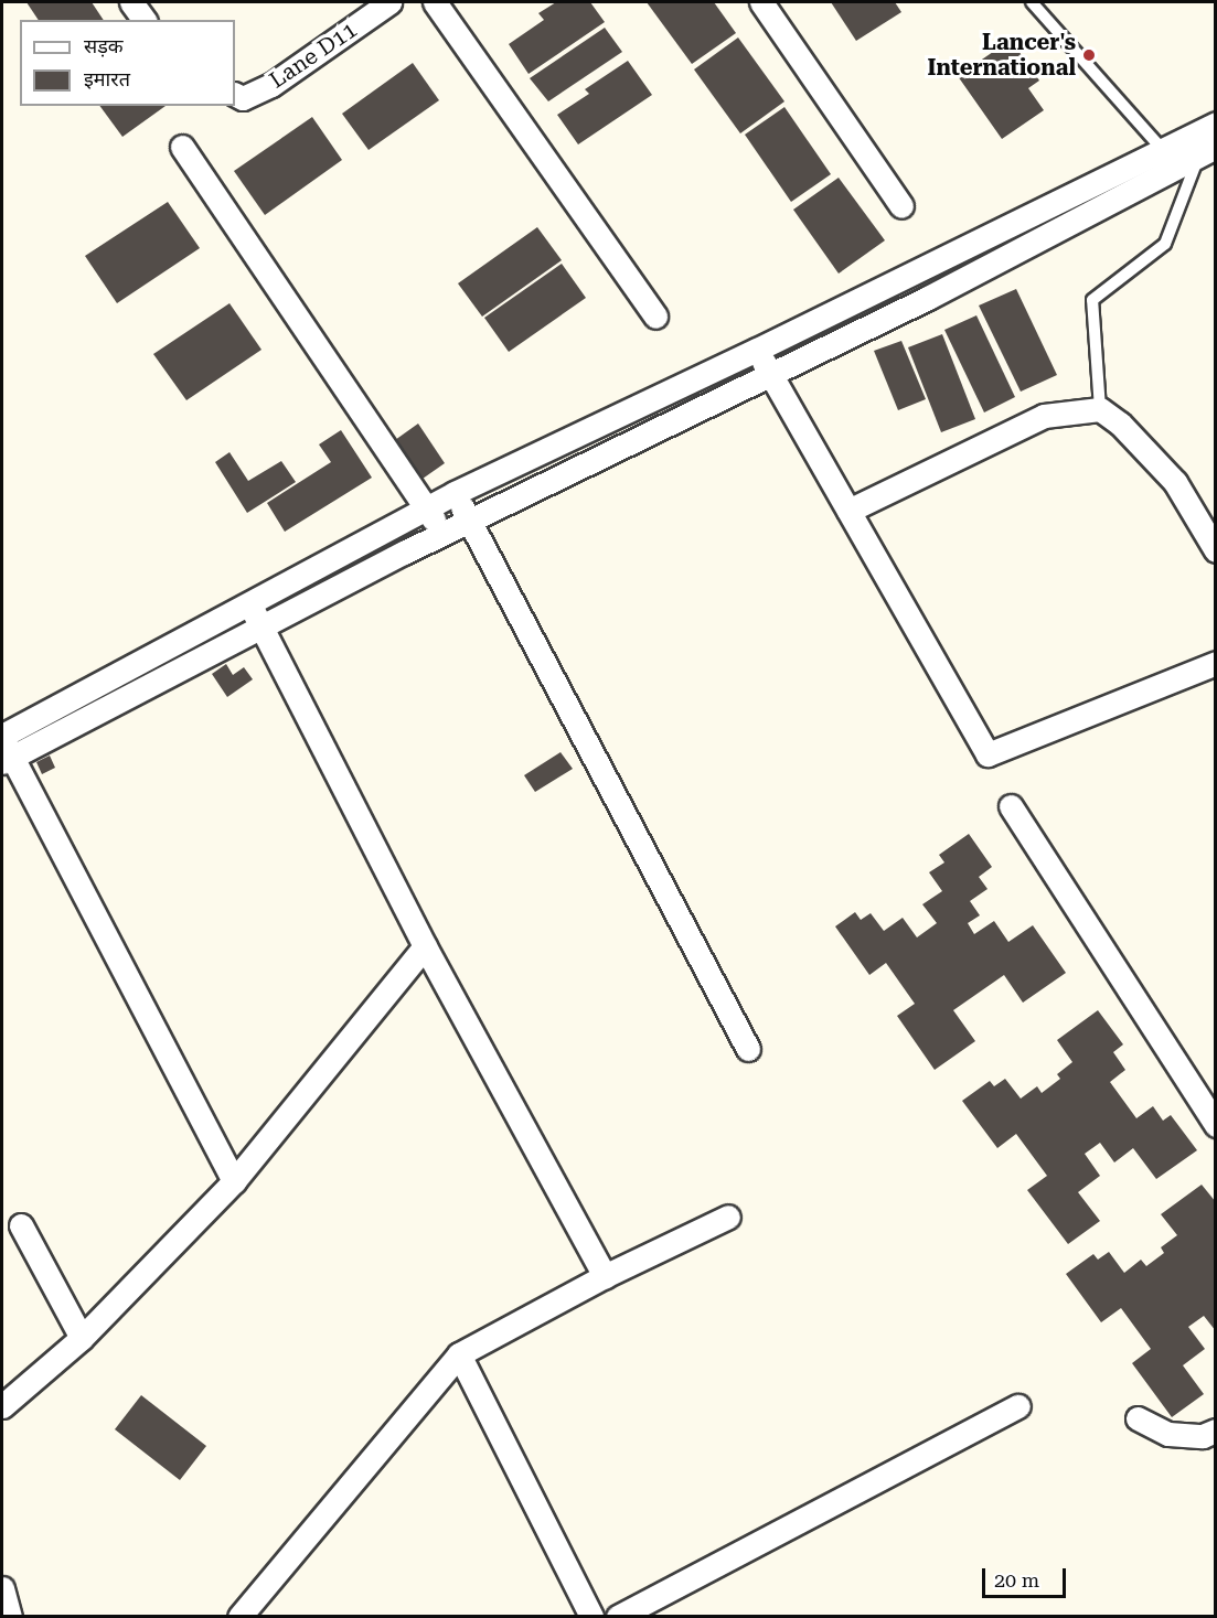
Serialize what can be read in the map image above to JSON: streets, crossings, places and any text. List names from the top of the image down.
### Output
{
  "streets": {
    "street": ["Lane D11"]
  },
  "places": ["Lancer's International"],
  "legend": ["सड़क", "इमारत"],
  "scale_bar": "20 m"
}
